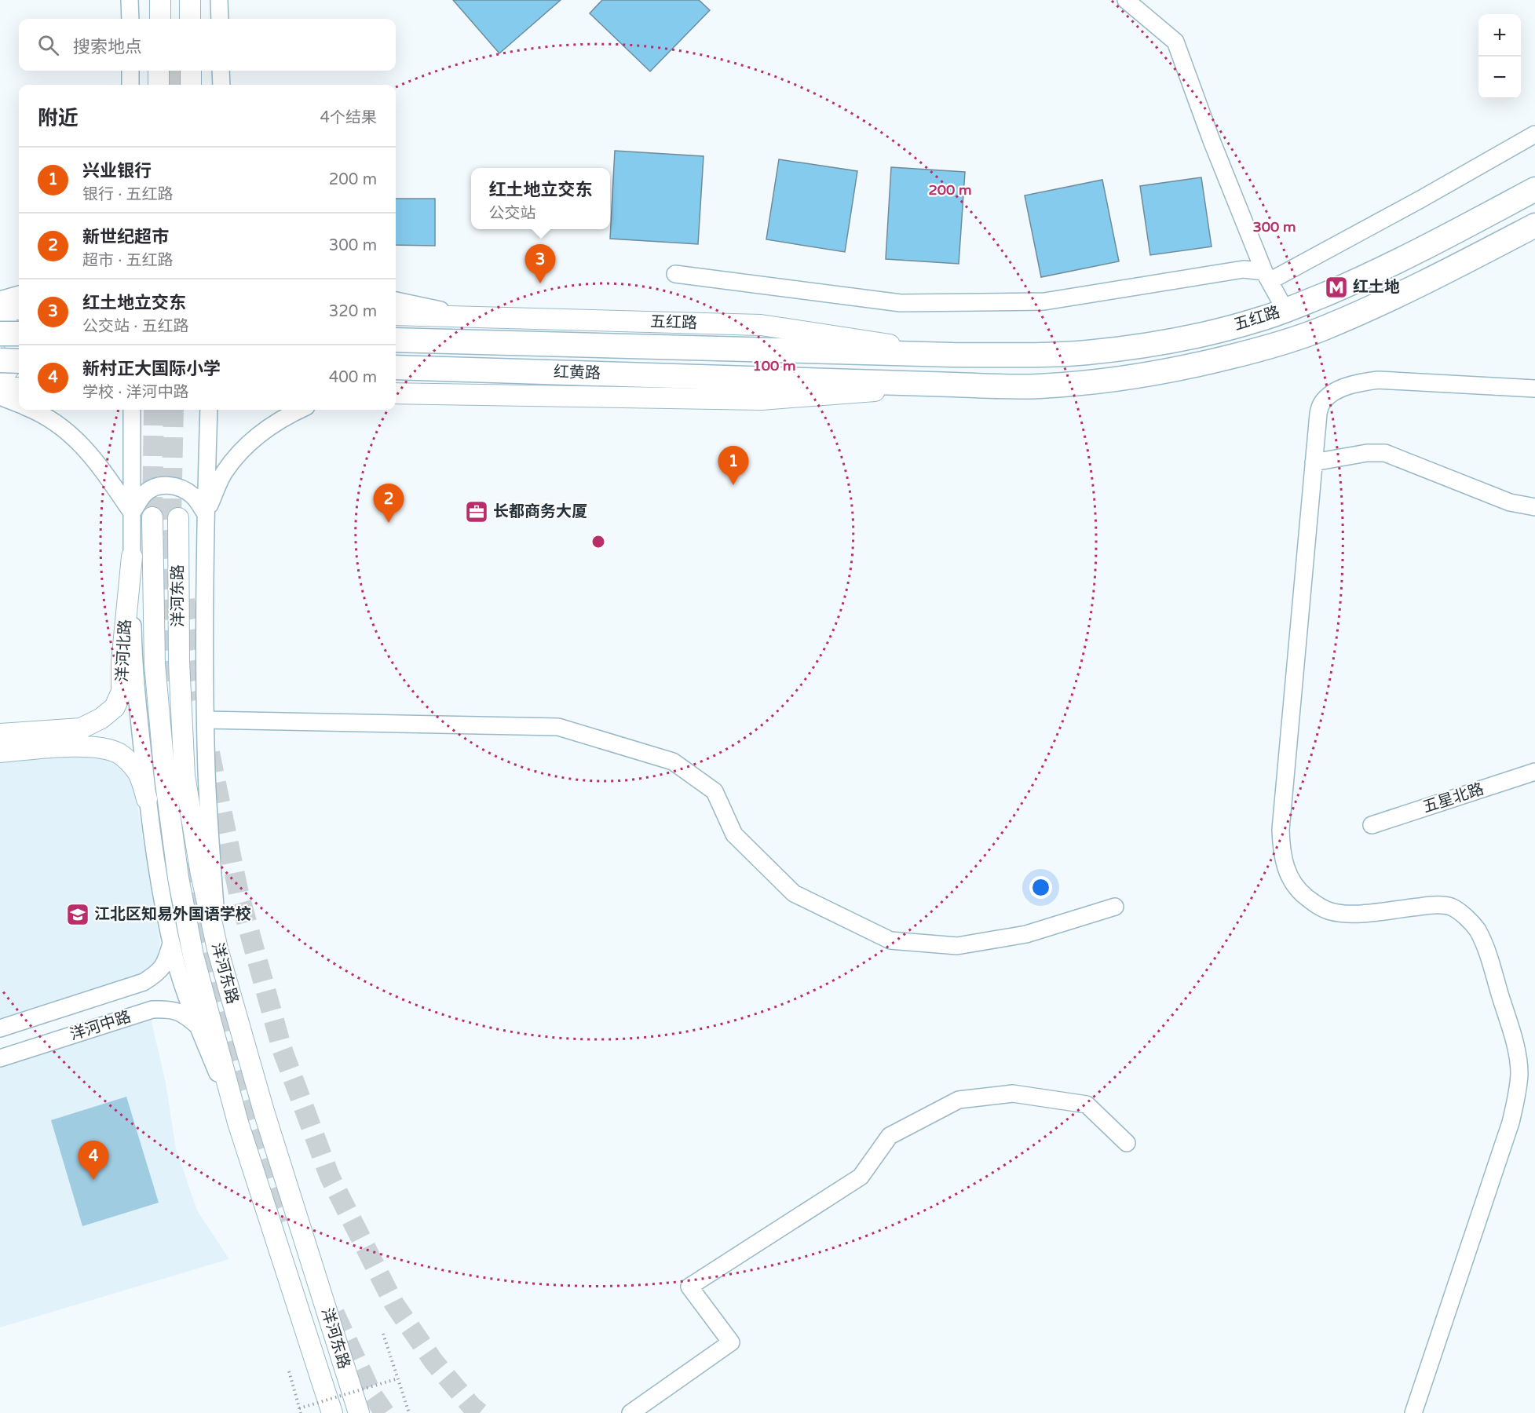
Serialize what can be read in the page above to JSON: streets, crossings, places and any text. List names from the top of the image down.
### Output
{
  "streets": {
    "highway": ["五红路", "红黄路"],
    "main road": ["洋河东路", "洋河北路"],
    "street": ["五星北路", "洋河中路"]
  },
  "crossings": [
    ["五红路", "红黄路"]
  ],
  "places": {
    "metro station": ["红土地"],
    "office": ["长都商务大厦"],
    "school or university": ["江北区知易外国语学校"]
  },
  "page": {
    "map_buttons": ["+", "−"],
    "search": "搜索地点",
    "heading": ["附近", "4个结果"],
    "list": [
      {
        "mark": "1",
        "name": "兴业银行",
        "note": "银行 · 五红路",
        "value": "200 m"
      },
      {
        "mark": "2",
        "name": "新世纪超市",
        "note": "超市 · 五红路",
        "value": "300 m"
      },
      {
        "mark": "3",
        "name": "红土地立交东",
        "note": "公交站 · 五红路",
        "value": "320 m"
      },
      {
        "mark": "4",
        "name": "新村正大国际小学",
        "note": "学校 · 洋河中路",
        "value": "400 m"
      }
    ],
    "popup": ["红土地立交东", "公交站"],
    "pins": [
      "3",
      "1",
      "2",
      "4"
    ]
  },
  "rings": ["200 m", "300 m", "100 m"]
}
